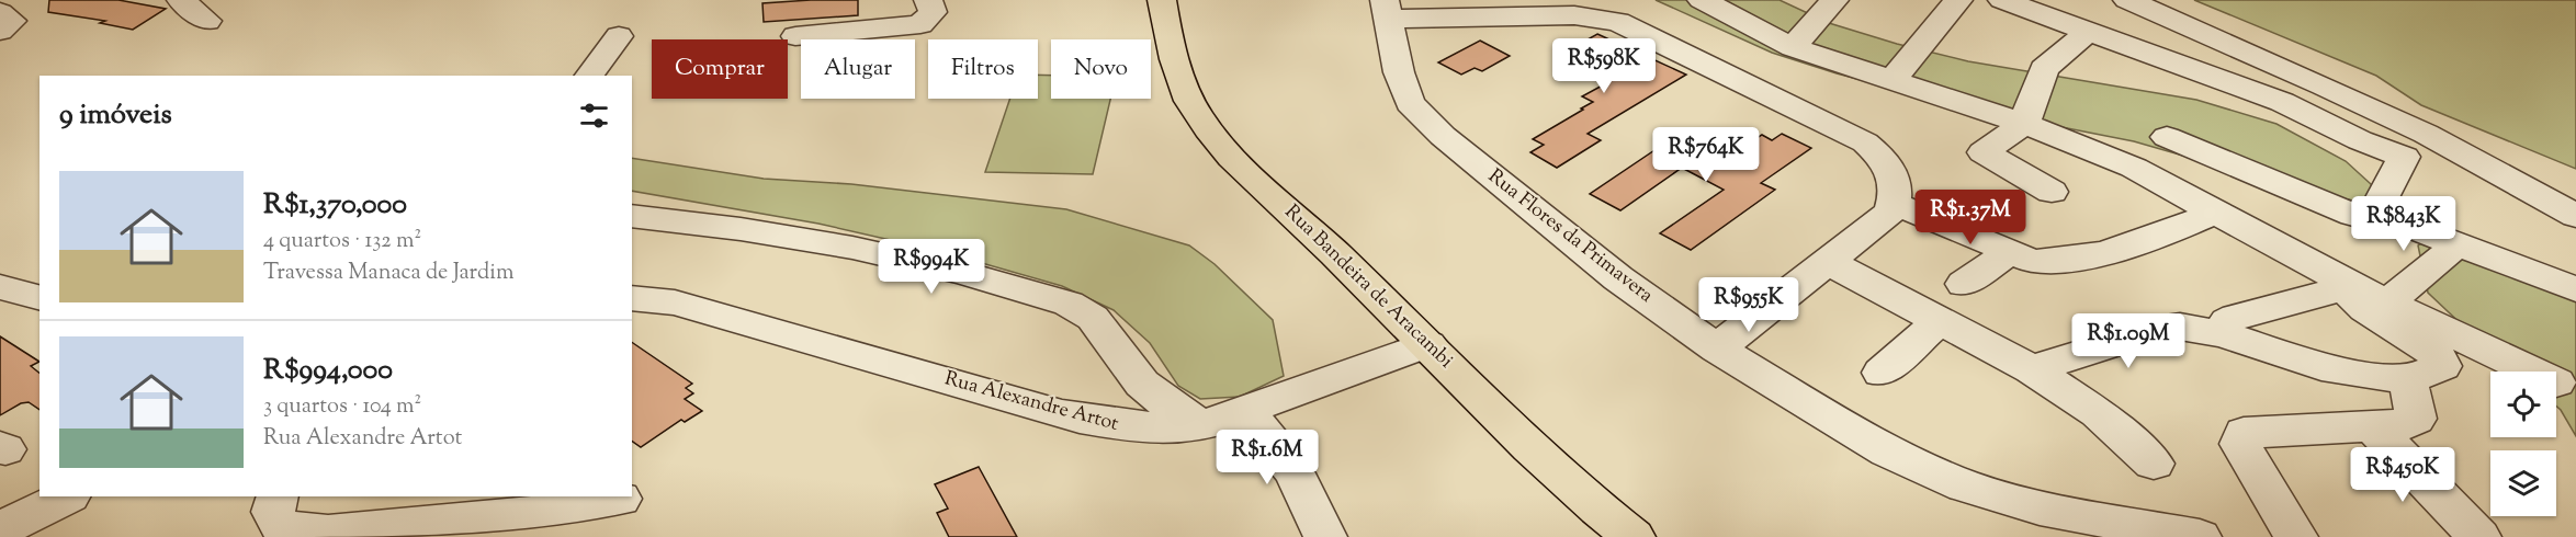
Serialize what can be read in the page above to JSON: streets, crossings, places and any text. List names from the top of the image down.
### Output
{
  "streets": {
    "main road": ["Rua Bandeira de Aracambi"],
    "street": ["Rua Flores da Primavera", "Rua Alexandre Artot"]
  },
  "crossings": [
    ["Rua Bandeira de Aracambi", "Rua Alexandre Artot"]
  ],
  "page": {
    "price": [
      "R$598K",
      "R$764K",
      "R$1.37M",
      "R$843K",
      "R$994K",
      "R$955K",
      "R$1.09M",
      "R$1.6M",
      "R$450K"
    ],
    "chip": [
      "Comprar",
      "Alugar",
      "Filtros",
      "Novo"
    ],
    "heading": "9 imóveis",
    "list": [
      {
        "name": "R$1,370,000",
        "note": "4 quartos · 132 m² · Travessa Manaca de Jardim"
      },
      {
        "name": "R$994,000",
        "note": "3 quartos · 104 m² · Rua Alexandre Artot"
      }
    ]
  }
}
